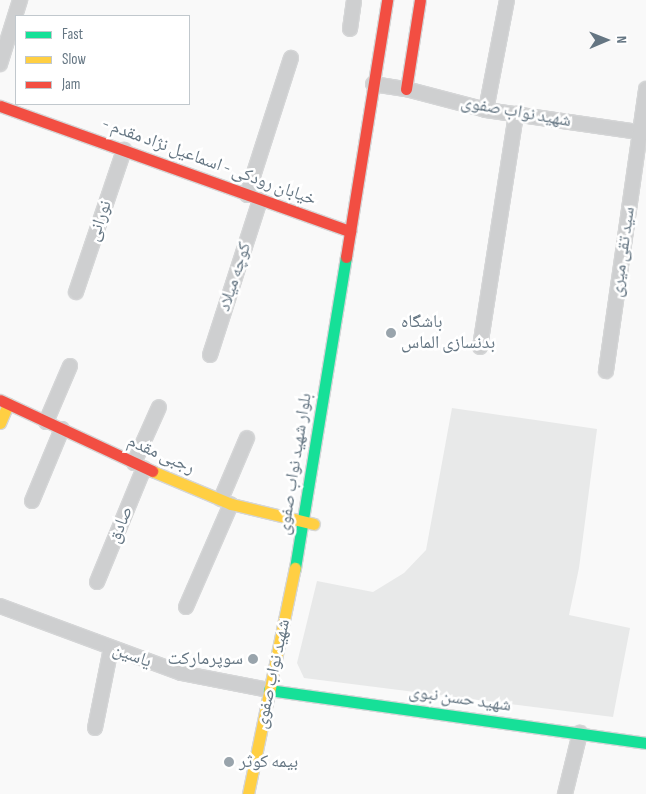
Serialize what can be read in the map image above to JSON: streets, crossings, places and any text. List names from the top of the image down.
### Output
{
  "streets": {
    "street": [
      "شهید نواب صفوی",
      "- خیابان رودکی - اسماعیل نژاد مقدم",
      "نورانی",
      "سید تقی میری",
      "کوچه میلاد",
      "رجبی مقدم",
      "بلوار شهید نواب صفوی",
      "صادق",
      "یاسین",
      "شهید حسن نبوی"
    ]
  },
  "crossings": [
    ["شهید نواب صفوی", "سید تقی میری"],
    ["شهید نواب صفوی", "بلوار شهید نواب صفوی"],
    ["شهید نواب صفوی", "یاسین"],
    ["شهید نواب صفوی", "شهید حسن نبوی"],
    ["- خیابان رودکی - اسماعیل نژاد مقدم", "نورانی"],
    ["- خیابان رودکی - اسماعیل نژاد مقدم", "کوچه میلاد"],
    ["- خیابان رودکی - اسماعیل نژاد مقدم", "بلوار شهید نواب صفوی"],
    ["رجبی مقدم", "بلوار شهید نواب صفوی"],
    ["رجبی مقدم", "صادق"],
    ["یاسین", "شهید حسن نبوی"]
  ],
  "places": ["باشگاه بدنسازی الماس", "سوپرمارکت", "بیمه کوثر"],
  "legend": ["Fast", "Slow", "Jam"],
  "north": "right"
}
